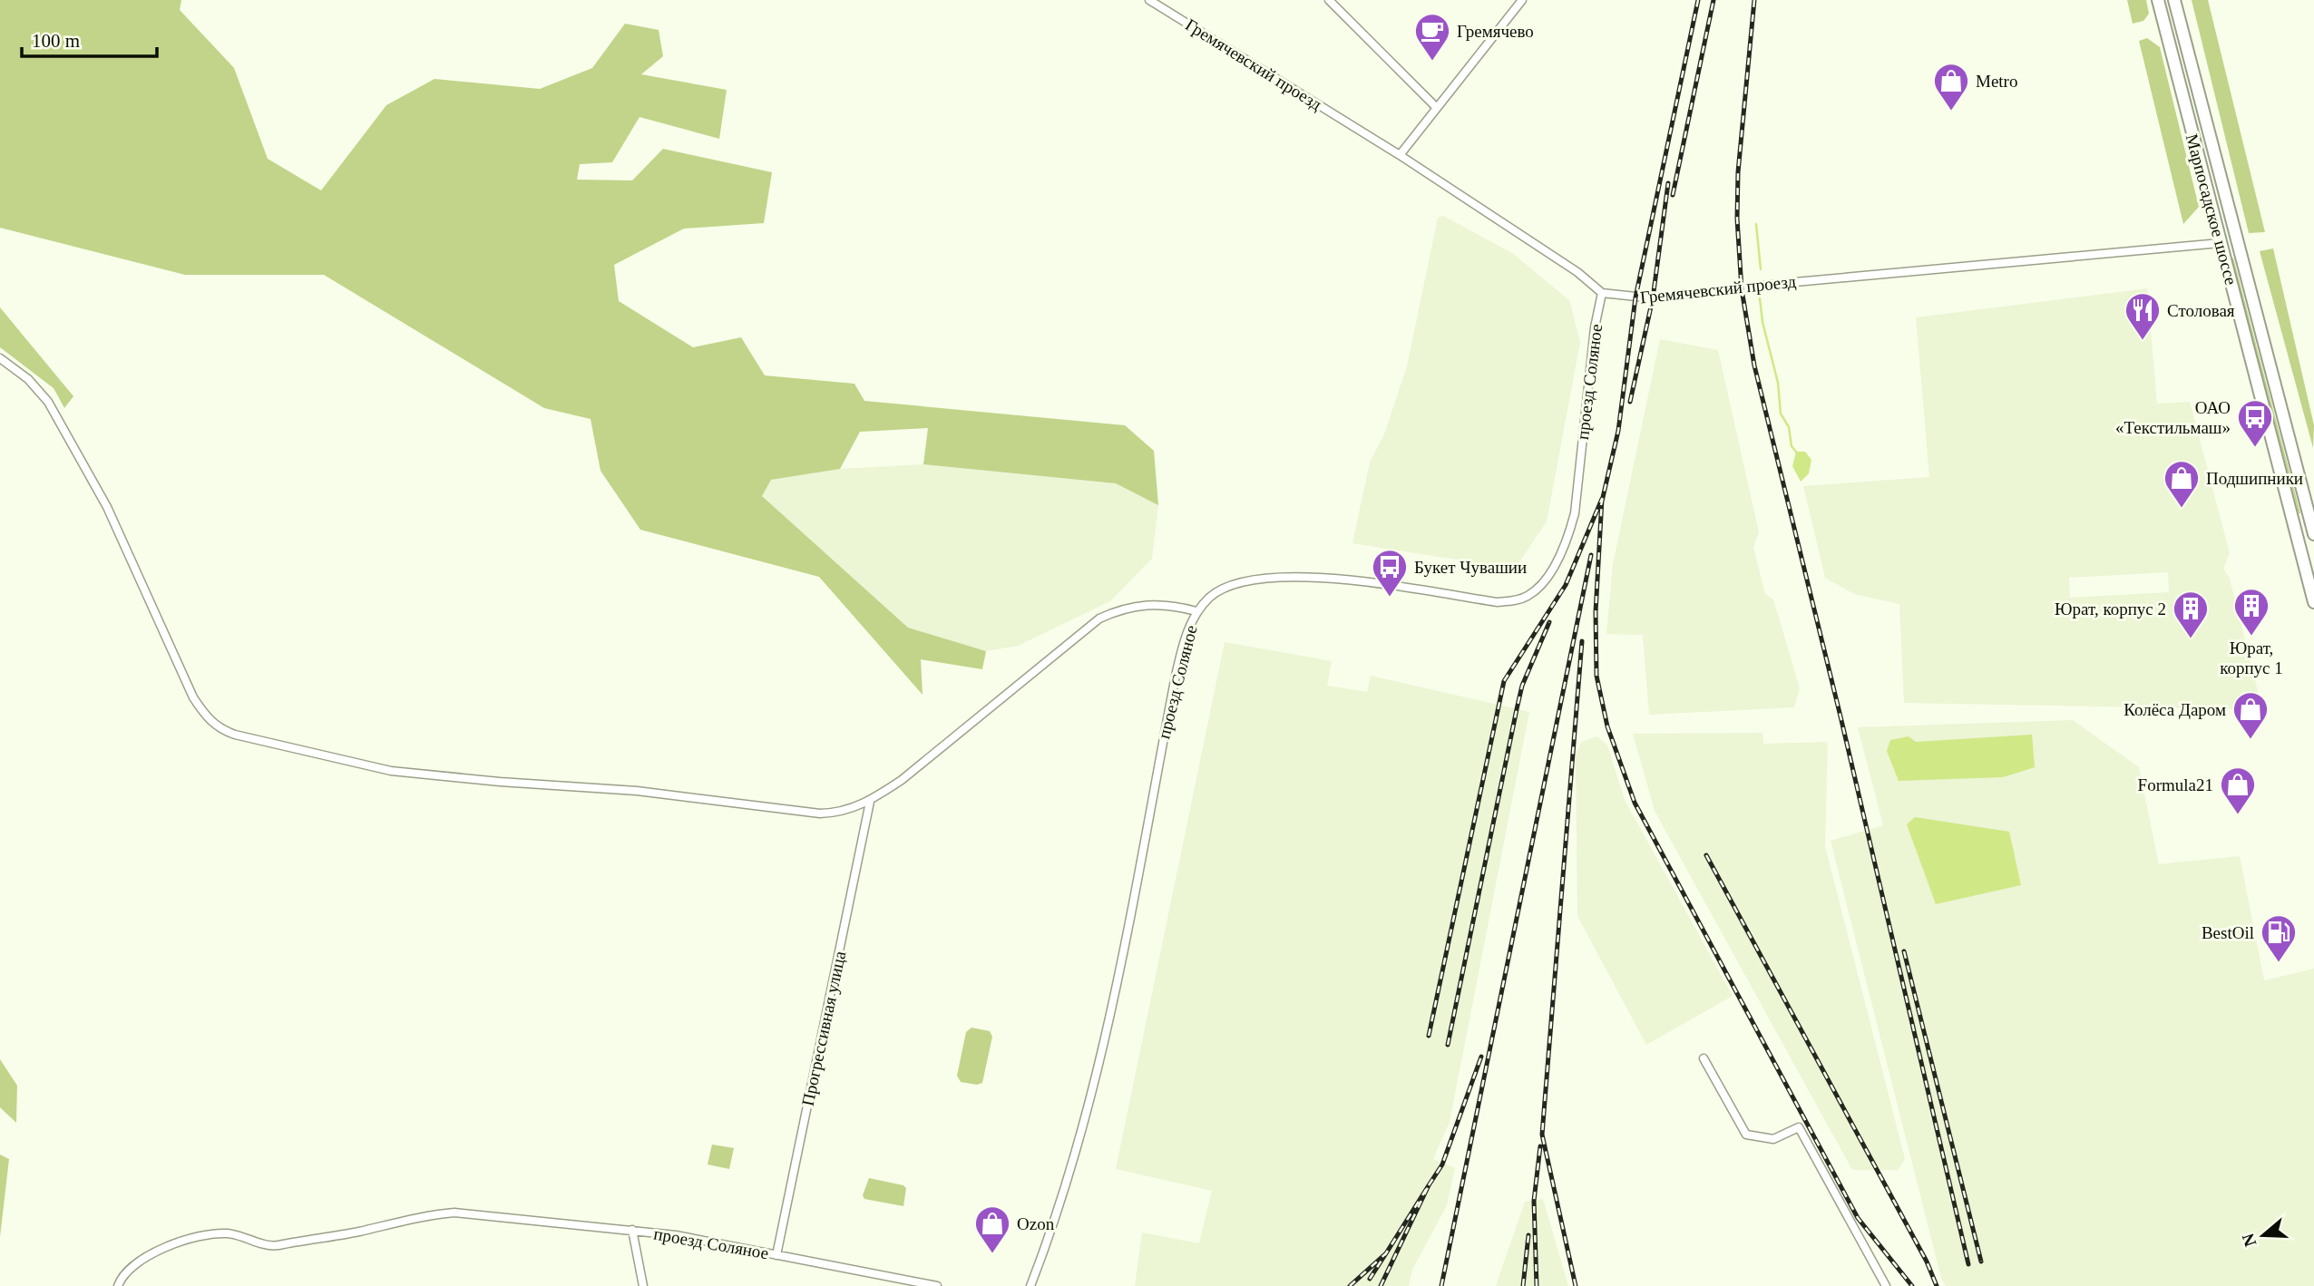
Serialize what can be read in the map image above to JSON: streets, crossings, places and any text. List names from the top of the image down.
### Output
{
  "streets": {
    "main road": ["Марпосадское шоссе"],
    "street": ["Гремячевский проезд", "проезд Соляное", "Прогрессивная улица"]
  },
  "crossings": [
    ["Гремячевский проезд", "Марпосадское шоссе"],
    ["Гремячевский проезд", "проезд Соляное"],
    ["проезд Соляное", "Прогрессивная улица"]
  ],
  "places": {
    "cafe": ["Гремячево"],
    "shop": [
      "Metro",
      "Подшипники",
      "Колёса Даром",
      "Formula21",
      "Ozon"
    ],
    "restaurant": ["Столовая"],
    "bus stop": ["ОАО «Текстильмаш»", "Букет Чувашии"],
    "building": ["Юрат, корпус 1", "Юрат, корпус 2"],
    "fuel station": ["BestOil"]
  },
  "scale_bar": "100 m",
  "north": "left"
}
